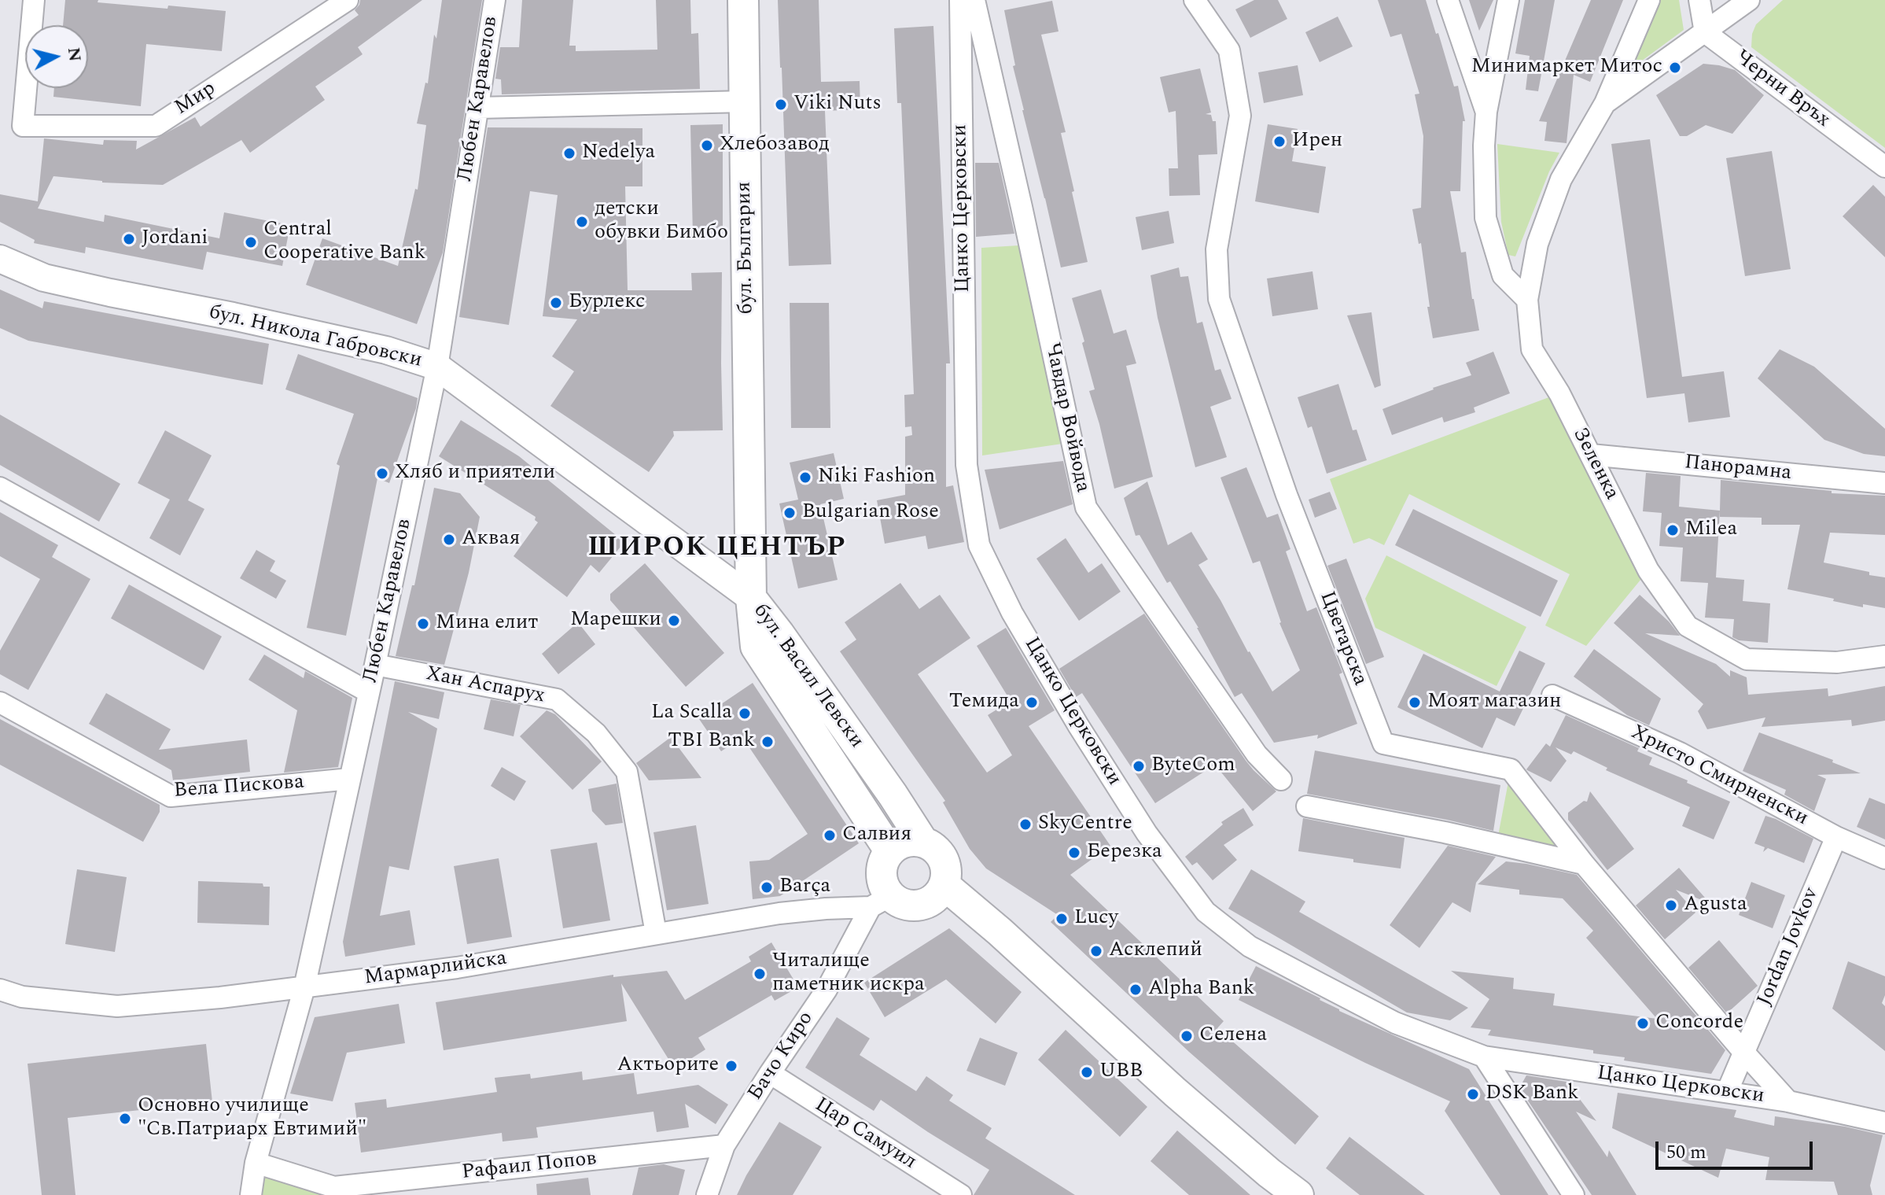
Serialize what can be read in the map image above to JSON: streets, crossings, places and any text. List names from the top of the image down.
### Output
{
  "streets": {
    "main road": ["бул. България", "бул. Васил Левски"],
    "street": [
      "Черни Връх",
      "Мир",
      "Любен Каравелов",
      "Цанко Церковски",
      "бул. Никола Габровски",
      "Чавдар Войвода",
      "Зеленка",
      "Панорамна",
      "Цветарска",
      "Хан Аспарух",
      "Христо Смирненски",
      "Вела Пискова",
      "Jordan Jovkov",
      "Мармарлийска",
      "Бачо Киро",
      "Цар Самуил",
      "Рафаил Попов"
    ]
  },
  "crossings": [
    ["Любен Каравелов", "бул. Никола Габровски"],
    ["Любен Каравелов", "Хан Аспарух"],
    ["Любен Каравелов", "Вела Пискова"],
    ["Любен Каравелов", "Мармарлийска"],
    ["Цанко Церковски", "Цветарска"],
    ["Цанко Церковски", "Jordan Jovkov"],
    ["бул. България", "бул. Никола Габровски"],
    ["бул. България", "бул. Васил Левски"],
    ["бул. Никола Габровски", "бул. Васил Левски"],
    ["Зеленка", "Панорамна"],
    ["Цветарска", "Jordan Jovkov"],
    ["бул. Васил Левски", "Мармарлийска"],
    ["бул. Васил Левски", "Бачо Киро"],
    ["Хан Аспарух", "Мармарлийска"],
    ["Христо Смирненски", "Jordan Jovkov"],
    ["Мармарлийска", "Бачо Киро"],
    ["Бачо Киро", "Цар Самуил"],
    ["Бачо Киро", "Рафаил Попов"]
  ],
  "districts": ["ШИРОК ЦЕНТЪР"],
  "places": [
    "Минимаркет Митос",
    "Viki Nuts",
    "Ирен",
    "Хлебозавод",
    "Nedelya",
    "детски обувки Бимбо",
    "Jordani",
    "Central Cooperative Bank",
    "Бурлекс",
    "Хляб и приятели",
    "Niki Fashion",
    "Bulgarian Rose",
    "Milea",
    "Аквая",
    "Марешки",
    "Мина елит",
    "Темида",
    "Моят магазин",
    "La Scalla",
    "TBI Bank",
    "ByteCom",
    "SkyCentre",
    "Салвия",
    "Березка",
    "Barça",
    "Agusta",
    "Lucy",
    "Асклепий",
    "Читалище паметник искра",
    "Alpha Bank",
    "Concorde",
    "Селена",
    "Актьорите",
    "UBB",
    "DSK Bank",
    "Основно училище \"Св.Патриарх Евтимий\""
  ],
  "scale_bar": "50 m",
  "north": "right"
}
